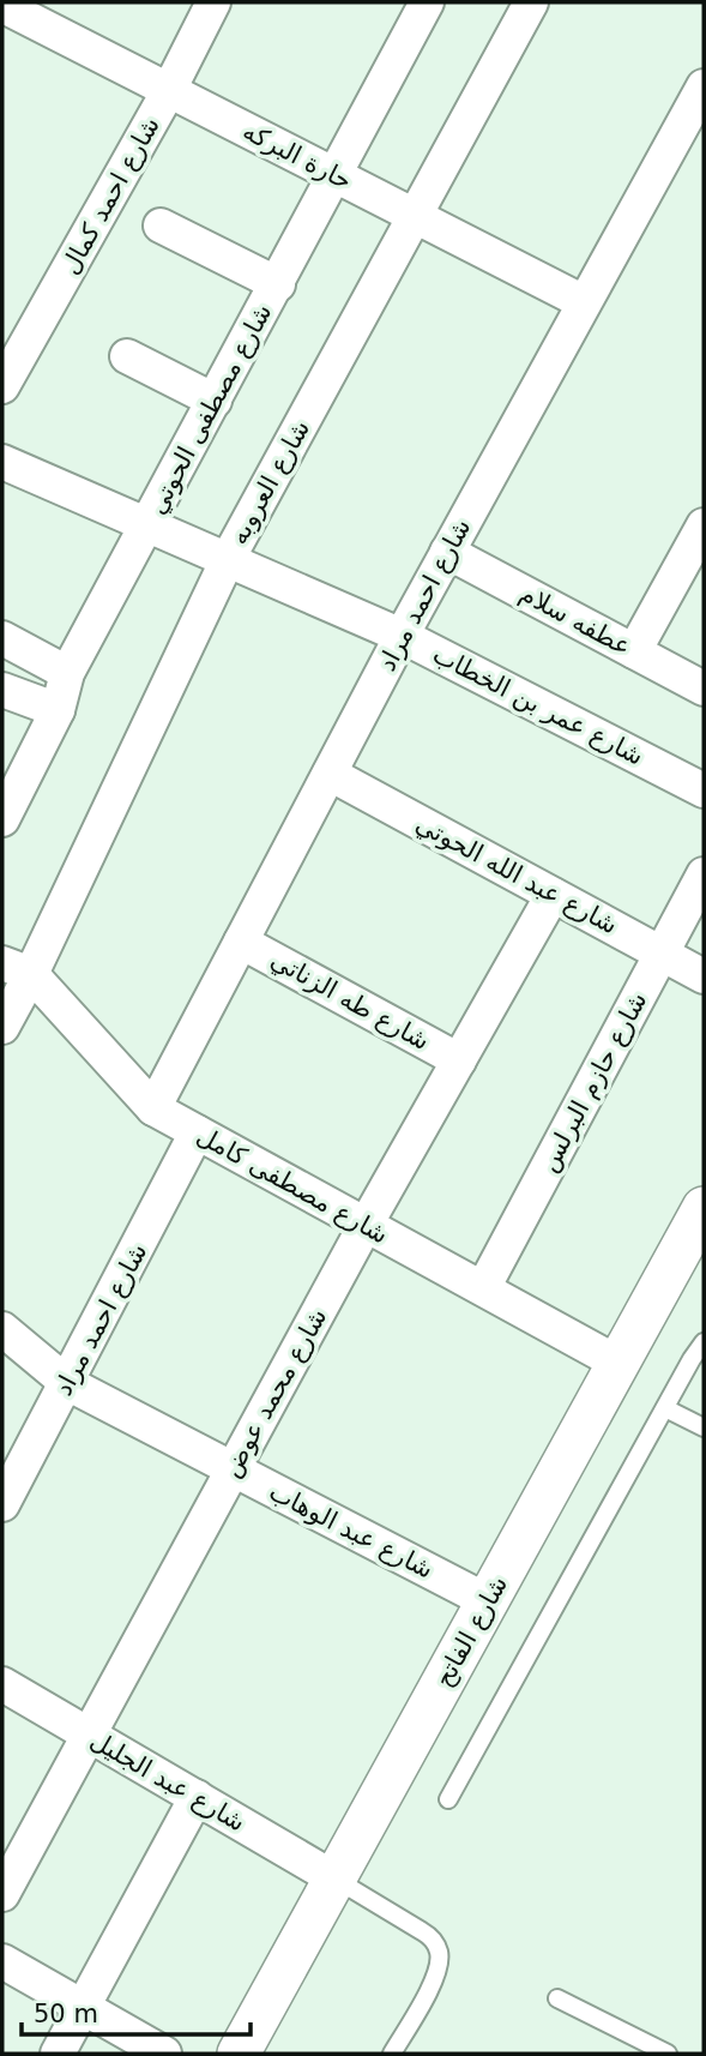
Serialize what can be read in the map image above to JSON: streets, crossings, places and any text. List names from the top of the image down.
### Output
{
  "streets": {
    "street": [
      "حارة البركه",
      "شارع احمد كمال",
      "شارع مصطفى الحوتي",
      "شارع العروبه",
      "شارع احمد مراد",
      "عطفه سلام",
      "شارع عمر بن الخطاب",
      "شارع عبد الله الحوتي",
      "شارع طه الزناتي",
      "شارع حازم البرلس",
      "شارع مصطفى كامل",
      "شارع محمد عوض",
      "شارع عبد الوهاب",
      "شارع الفاتح",
      "شارع عبد الجليل"
    ]
  },
  "crossings": [
    ["حارة البركه", "شارع احمد كمال"],
    ["حارة البركه", "شارع مصطفى الحوتي"],
    ["حارة البركه", "شارع العروبه"],
    ["حارة البركه", "شارع احمد مراد"],
    ["شارع مصطفى الحوتي", "شارع عمر بن الخطاب"],
    ["شارع العروبه", "شارع عمر بن الخطاب"],
    ["شارع العروبه", "شارع مصطفى كامل"],
    ["شارع احمد مراد", "عطفه سلام"],
    ["شارع احمد مراد", "شارع عمر بن الخطاب"],
    ["شارع احمد مراد", "شارع عبد الله الحوتي"],
    ["شارع احمد مراد", "شارع طه الزناتي"],
    ["شارع احمد مراد", "شارع مصطفى كامل"],
    ["شارع احمد مراد", "شارع عبد الوهاب"],
    ["شارع عبد الله الحوتي", "شارع حازم البرلس"],
    ["شارع عبد الله الحوتي", "شارع محمد عوض"],
    ["شارع طه الزناتي", "شارع محمد عوض"],
    ["شارع حازم البرلس", "شارع مصطفى كامل"],
    ["شارع مصطفى كامل", "شارع محمد عوض"],
    ["شارع مصطفى كامل", "شارع الفاتح"],
    ["شارع محمد عوض", "شارع عبد الوهاب"],
    ["شارع محمد عوض", "شارع عبد الجليل"],
    ["شارع عبد الوهاب", "شارع الفاتح"],
    ["شارع الفاتح", "شارع عبد الجليل"]
  ],
  "scale_bar": "50 m"
}
